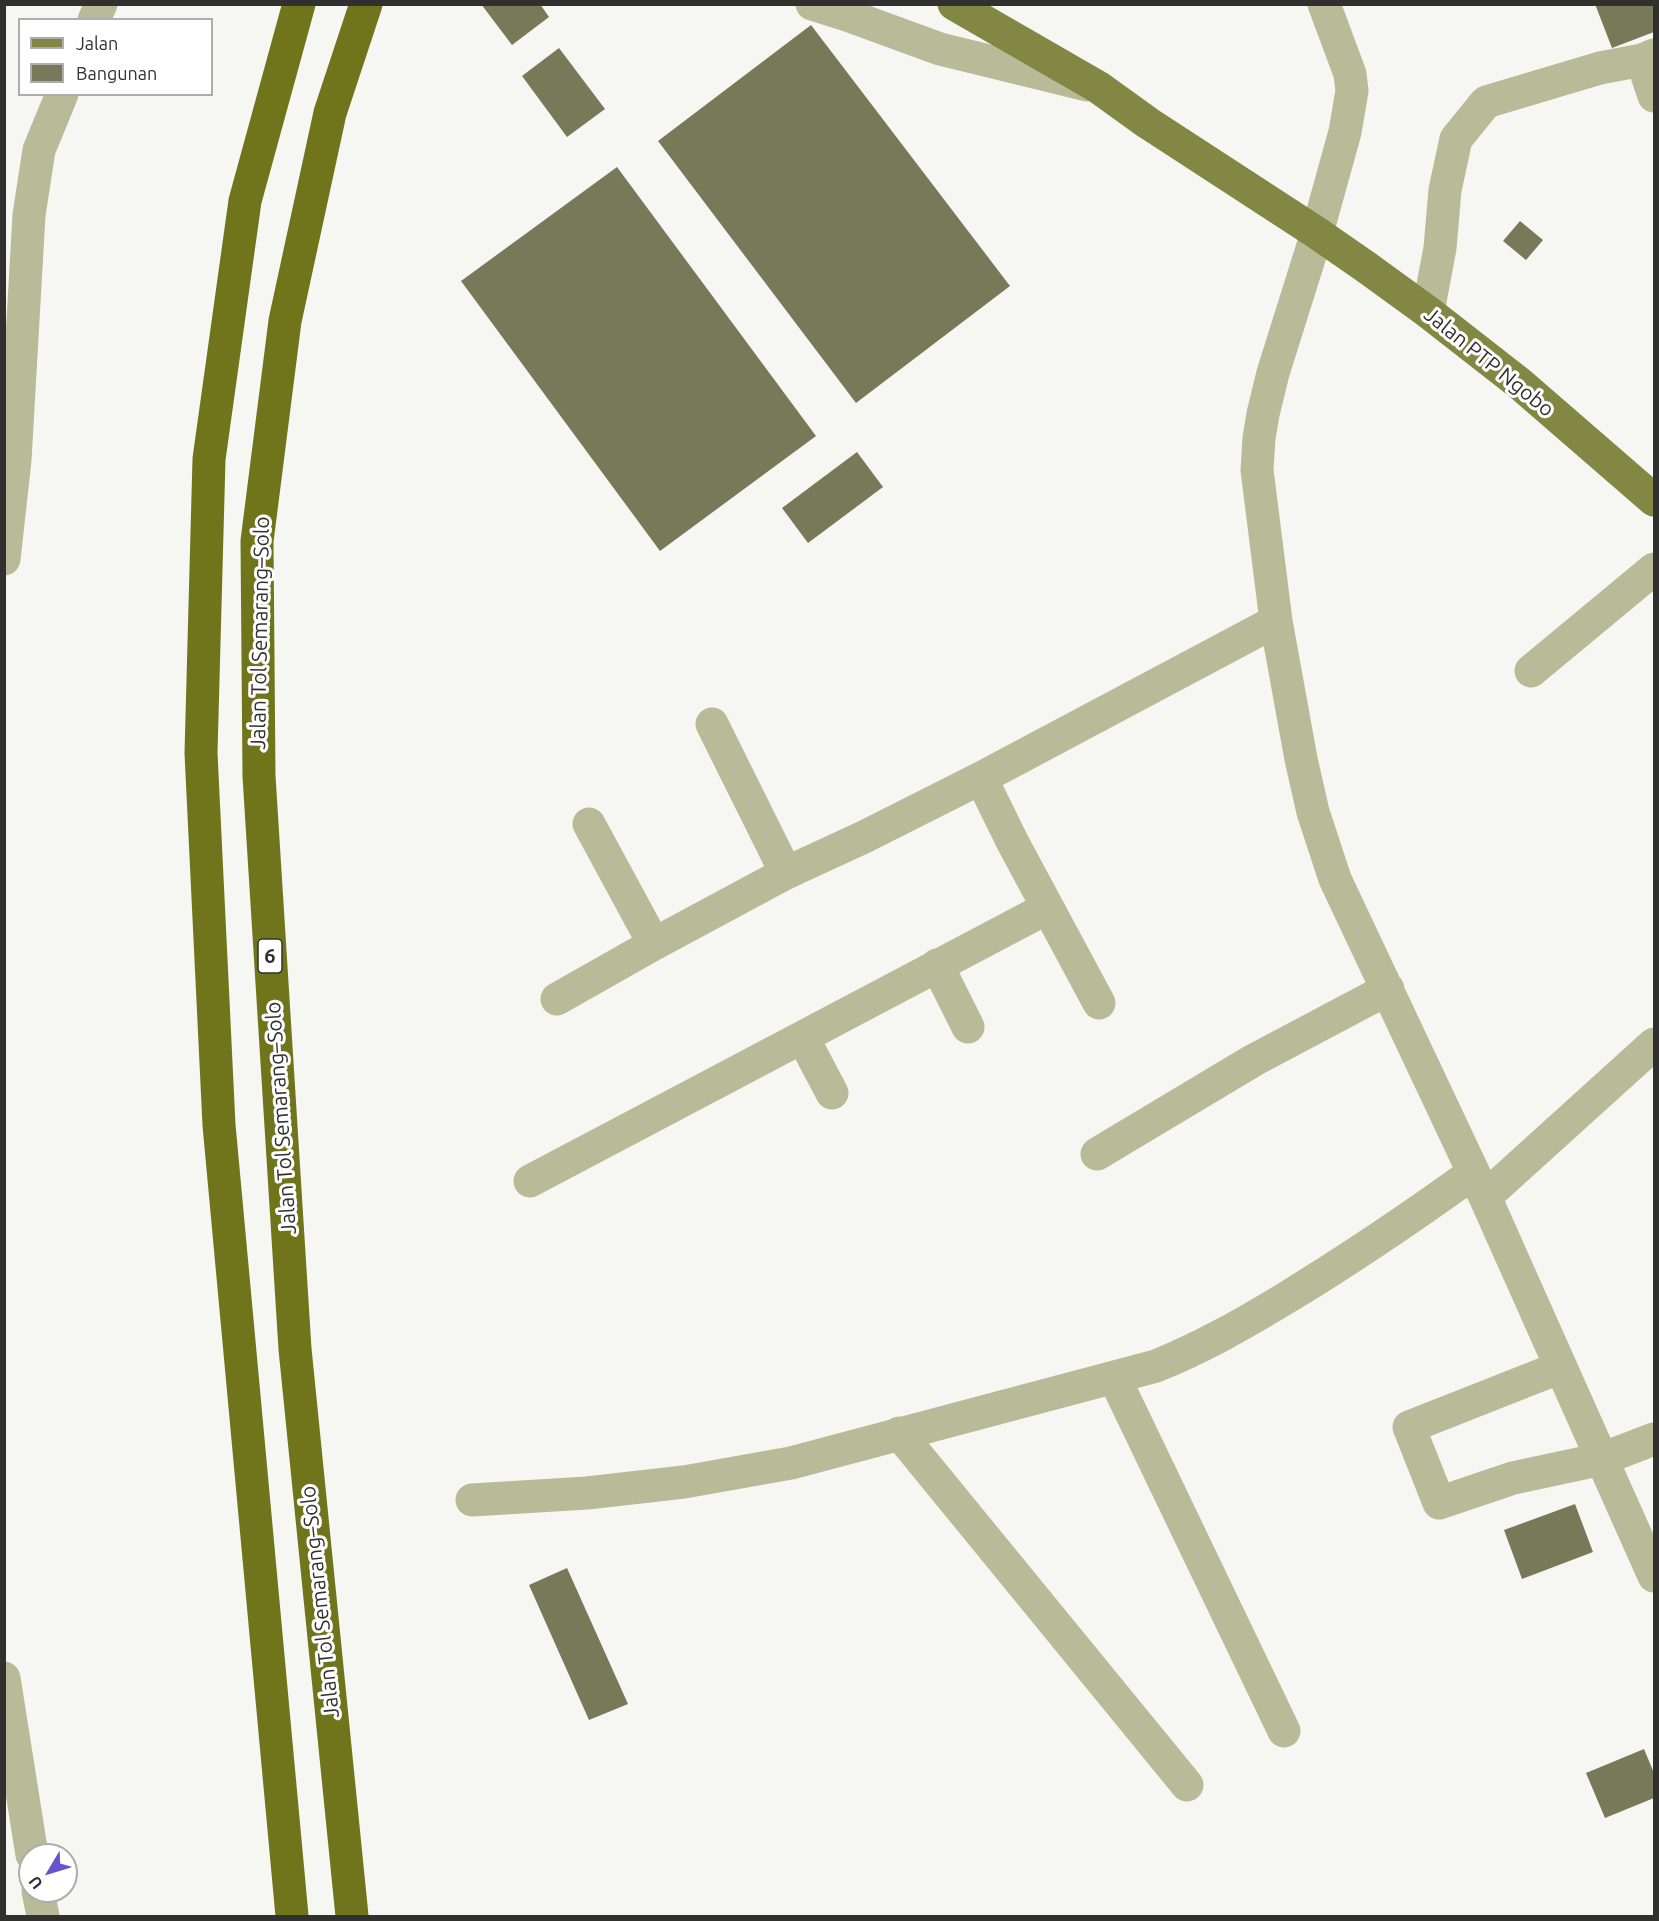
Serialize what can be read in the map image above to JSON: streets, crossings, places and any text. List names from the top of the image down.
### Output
{
  "streets": {
    "highway": ["Jalan Tol Semarang–Solo", "6"],
    "main road": ["Jalan PTP Ngobo"]
  },
  "legend": ["Jalan", "Bangunan"],
  "north": "bottom left"
}
